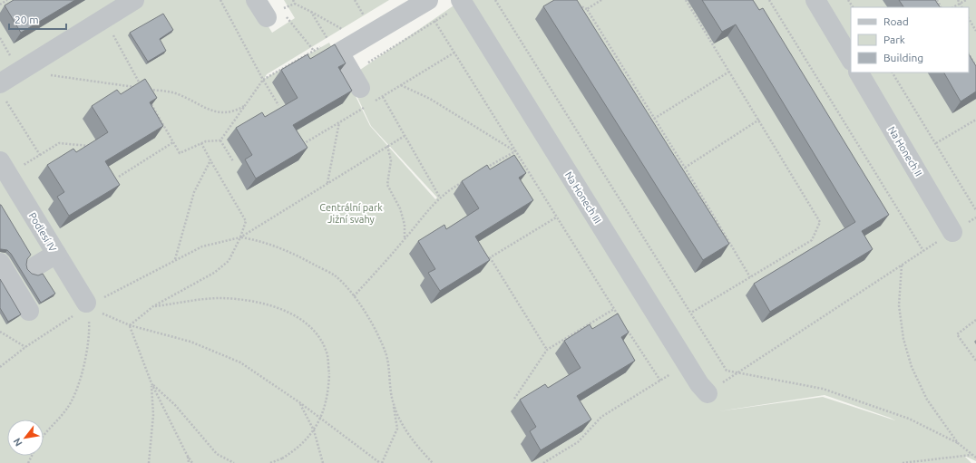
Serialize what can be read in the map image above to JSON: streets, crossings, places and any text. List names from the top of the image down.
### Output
{
  "streets": {
    "street": ["Na Honech II", "Na Honech III", "Podlesí IV"]
  },
  "parks": ["Centrální park Jižní svahy"],
  "legend": ["Road", "Park", "Building"],
  "scale_bar": "20 m",
  "north": "bottom left"
}
